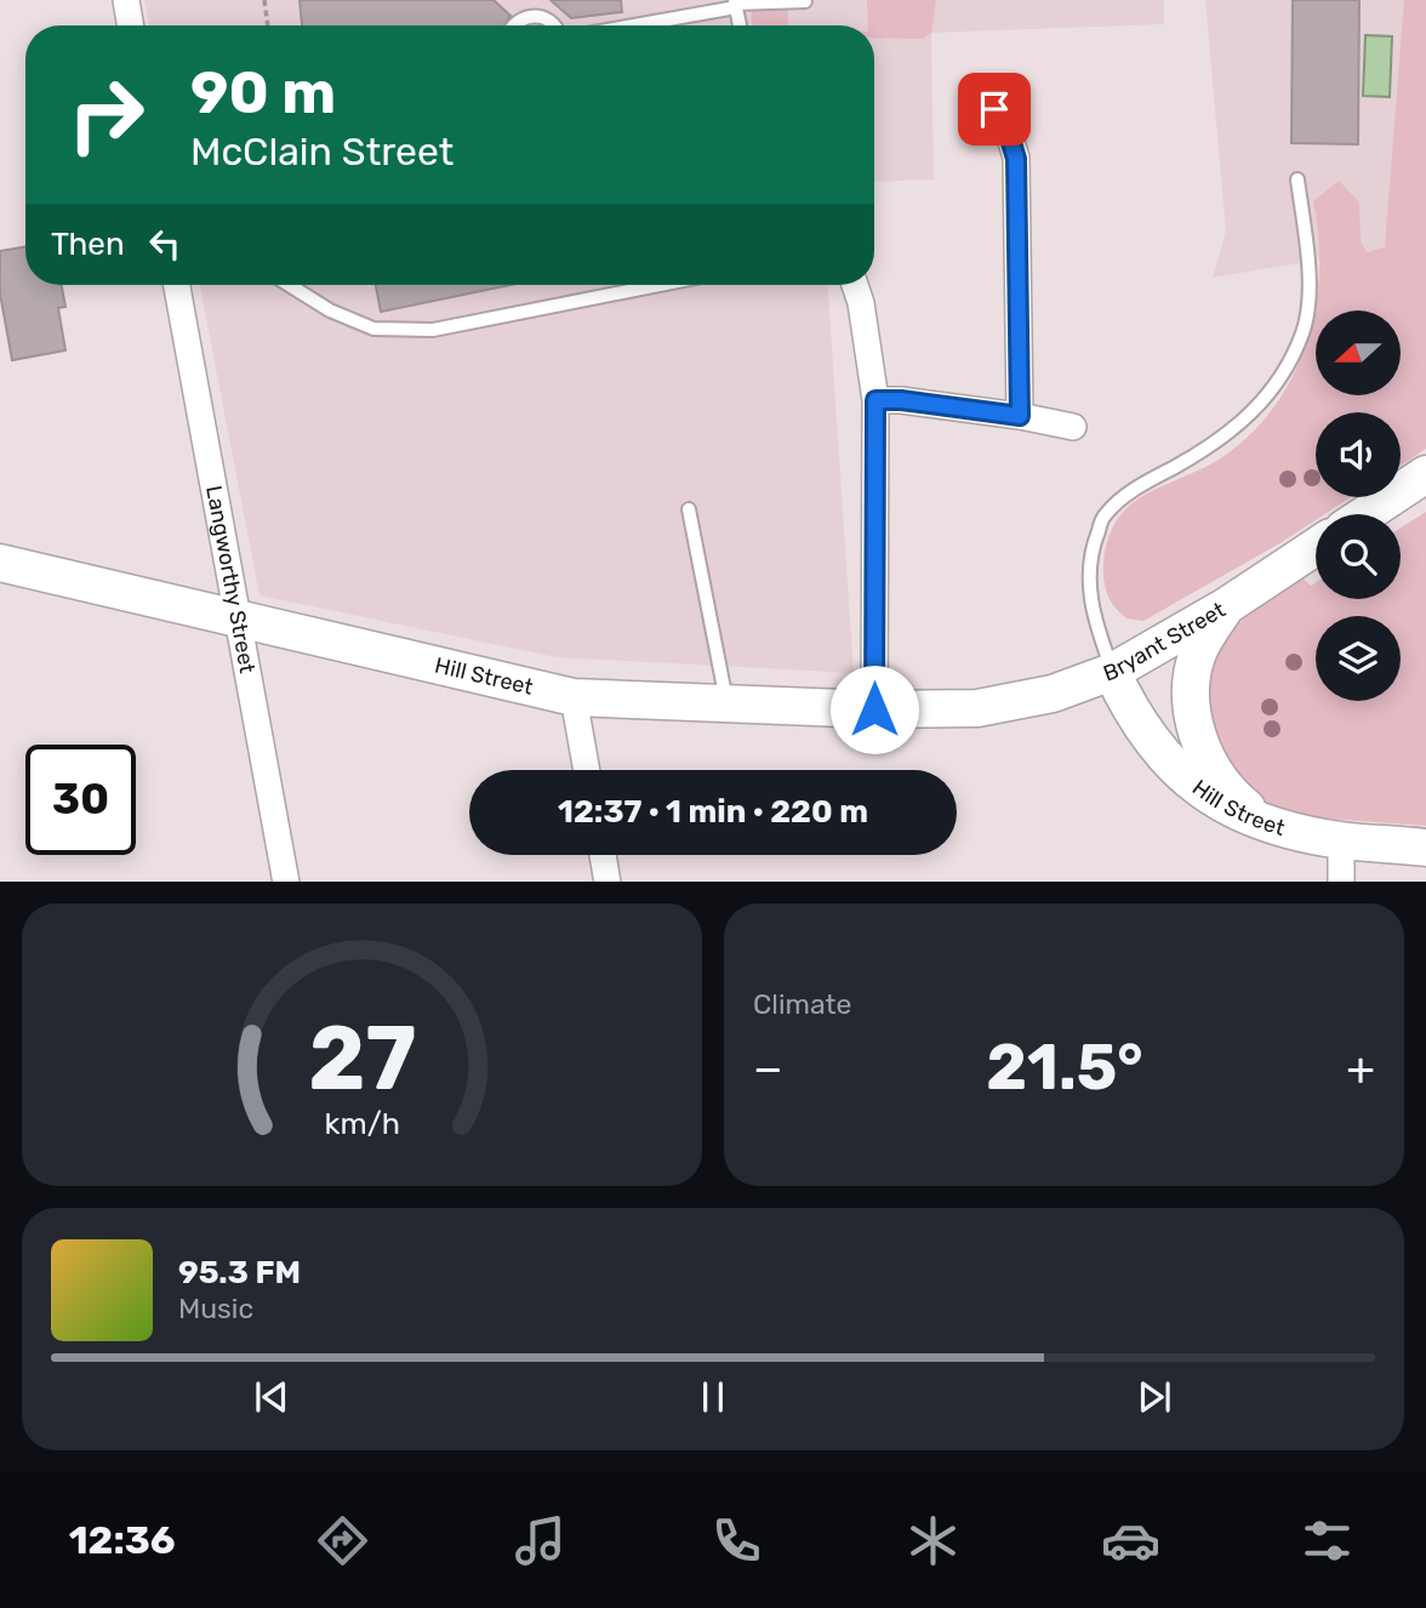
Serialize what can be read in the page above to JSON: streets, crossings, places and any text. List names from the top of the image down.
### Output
{
  "streets": {
    "main road": ["Bryant Street", "Hill Street"],
    "street": ["Langworthy Street"]
  },
  "crossings": [
    ["Langworthy Street", "Hill Street"],
    ["Bryant Street", "Hill Street"]
  ],
  "north": "left",
  "page": {
    "turn": ["90 m", "McClain Street"],
    "then": "Then",
    "limit": "30",
    "trip": "12:37 · 1 min · 220 m",
    "tile": "Climate",
    "heat": ["−", "21.5°", "+"],
    "song": ["95.3 FM", "Music"],
    "tabs": "12:36",
    "gauge": ["27", "km/h"]
  }
}
